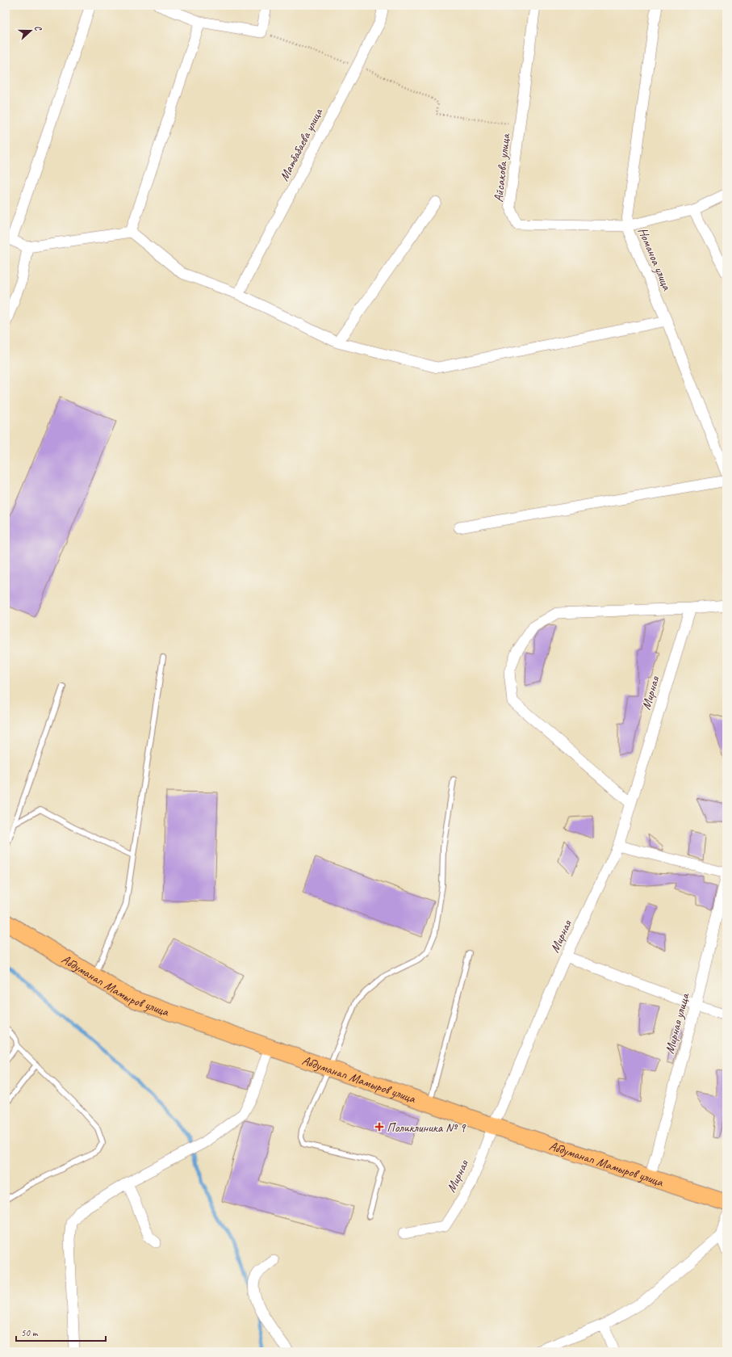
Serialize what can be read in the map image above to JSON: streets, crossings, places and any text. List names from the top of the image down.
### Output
{
  "streets": {
    "main road": ["Абдуманап Мамыров улица"],
    "street": [
      "Матбабаева улица",
      "Айсакова улица",
      "Номаноа улица",
      "Мирная",
      "Мирная улица"
    ]
  },
  "crossings": [
    ["Айсакова улица", "Номаноа улица"],
    ["Мирная", "Абдуманап Мамыров улица"],
    ["Абдуманап Мамыров улица", "Мирная улица"]
  ],
  "places": {
    "health": ["Поликлиника № 9"]
  },
  "scale_bar": "50 m",
  "north": "right"
}
